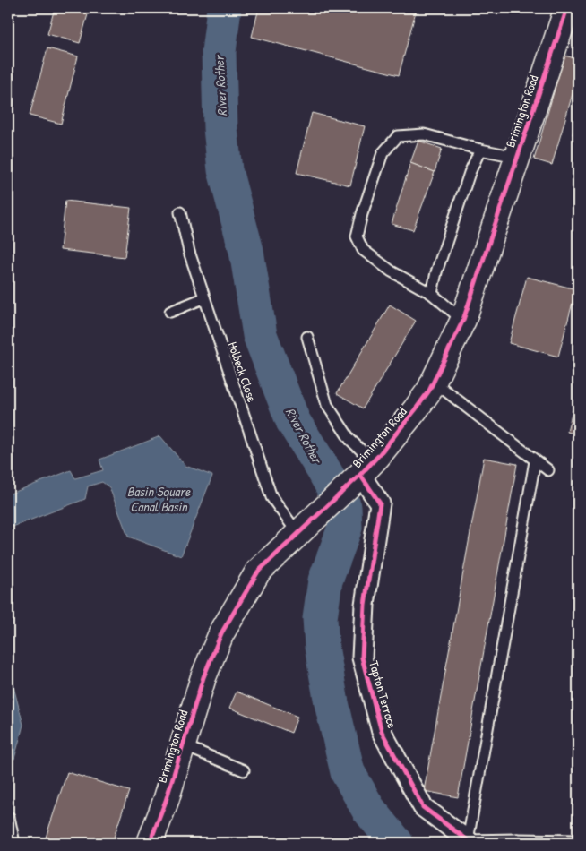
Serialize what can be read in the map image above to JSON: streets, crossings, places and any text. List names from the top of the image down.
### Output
{
  "streets": {
    "main road": ["Brimington Road"],
    "street": ["Tapton Terrace"],
    "lane": ["Holbeck Close"]
  },
  "crossings": [
    ["Brimington Road", "Holbeck Close"],
    ["Brimington Road", "Tapton Terrace"]
  ],
  "water": ["River Rother", "Basin Square Canal Basin"]
}
